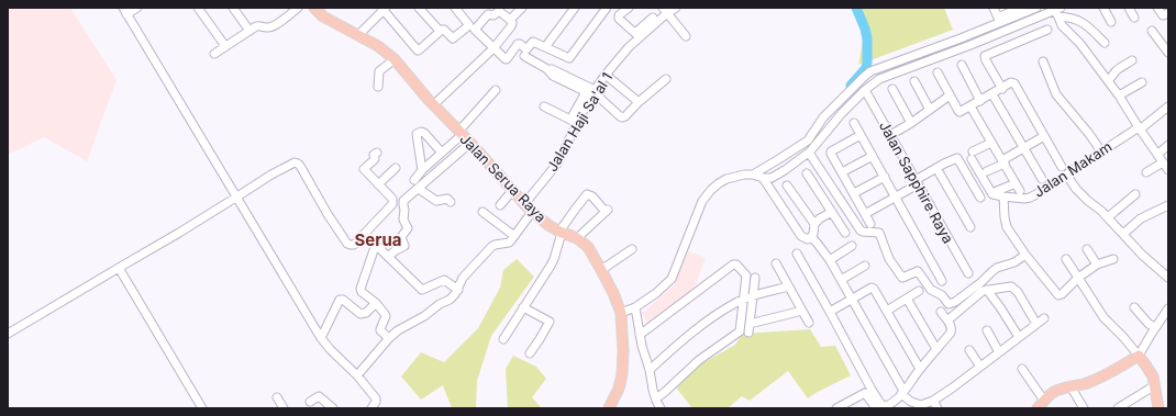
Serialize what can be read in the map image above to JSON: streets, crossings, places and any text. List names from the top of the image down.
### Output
{
  "streets": {
    "main road": ["Jalan Serua Raya"],
    "street": ["Jalan Haji Sa'al 1", "Jalan Makam", "Jalan Sapphire Raya"]
  },
  "crossings": [
    ["Jalan Haji Sa'al 1", "Jalan Serua Raya"]
  ],
  "districts": ["Serua"]
}
